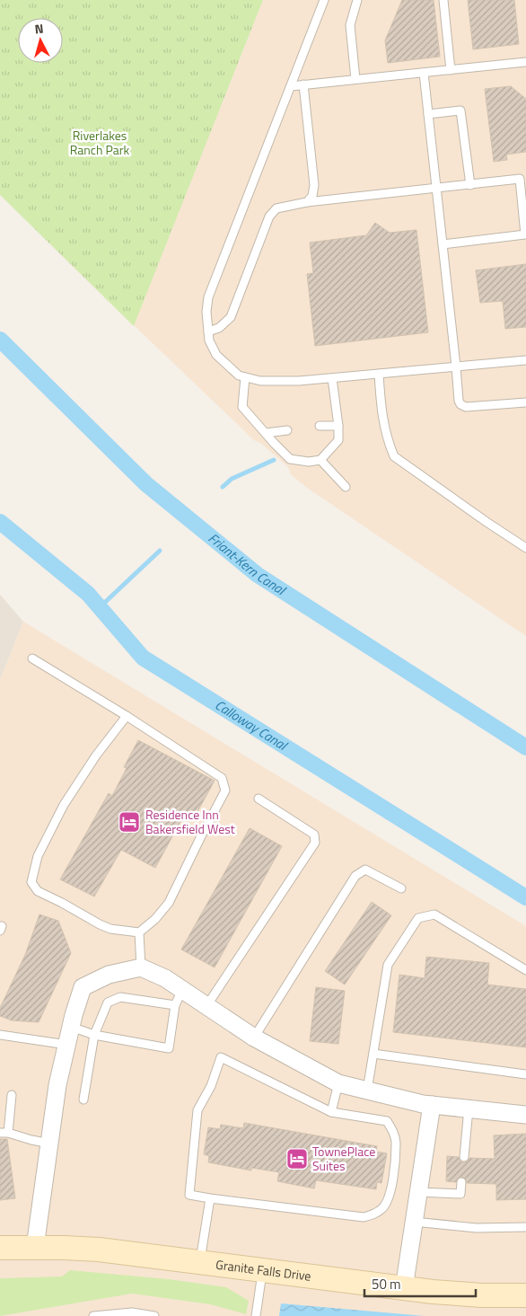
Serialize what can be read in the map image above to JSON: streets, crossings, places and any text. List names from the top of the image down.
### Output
{
  "streets": {
    "street": ["Granite Falls Drive"]
  },
  "water": ["Friant-Kern Canal", "Calloway Canal"],
  "parks": ["Riverlakes Ranch Park"],
  "places": {
    "hotel": ["Residence Inn Bakersfield West", "TownePlace Suites"]
  },
  "scale_bar": "50 m",
  "north": "top"
}
